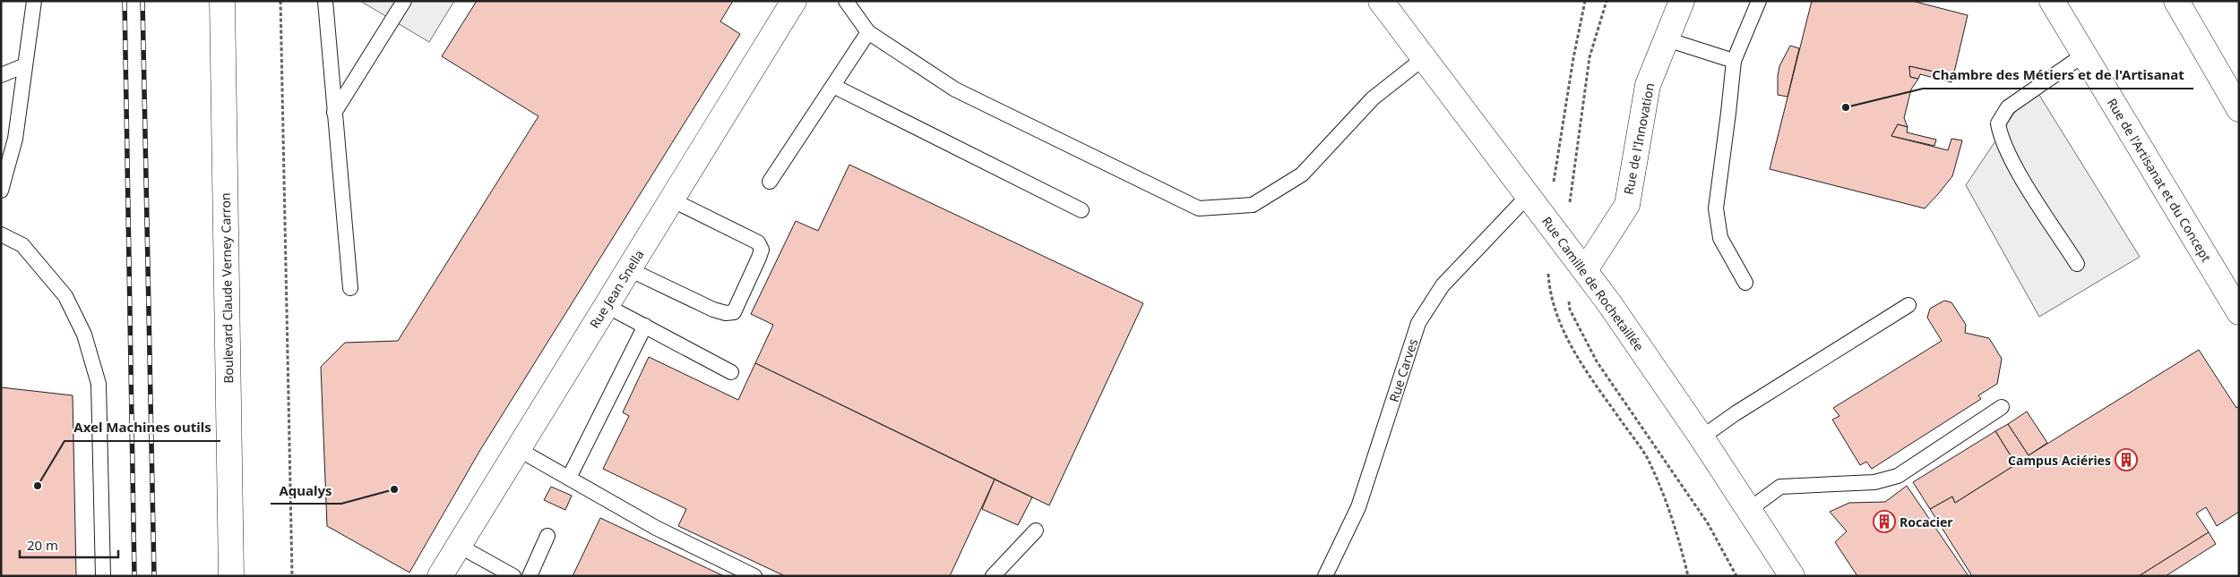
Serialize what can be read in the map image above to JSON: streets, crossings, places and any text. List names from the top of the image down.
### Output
{
  "streets": {
    "street": [
      "Rue de l'Innovation",
      "Rue de l'Artisanat et du Concept",
      "Rue Camille de Rochetaillée",
      "Boulevard Claude Verney Carron",
      "Rue Jean Snella"
    ],
    "lane": ["Rue Carves"]
  },
  "crossings": [
    ["Rue de l'Innovation", "Rue Camille de Rochetaillée"],
    ["Rue Camille de Rochetaillée", "Rue Carves"]
  ],
  "places": {
    "other": ["Chambre des Métiers et de l'Artisanat", "Axel Machines outils", "Aqualys"],
    "building": ["Campus Aciéries", "Rocacier"]
  },
  "scale_bar": "20 m"
}
